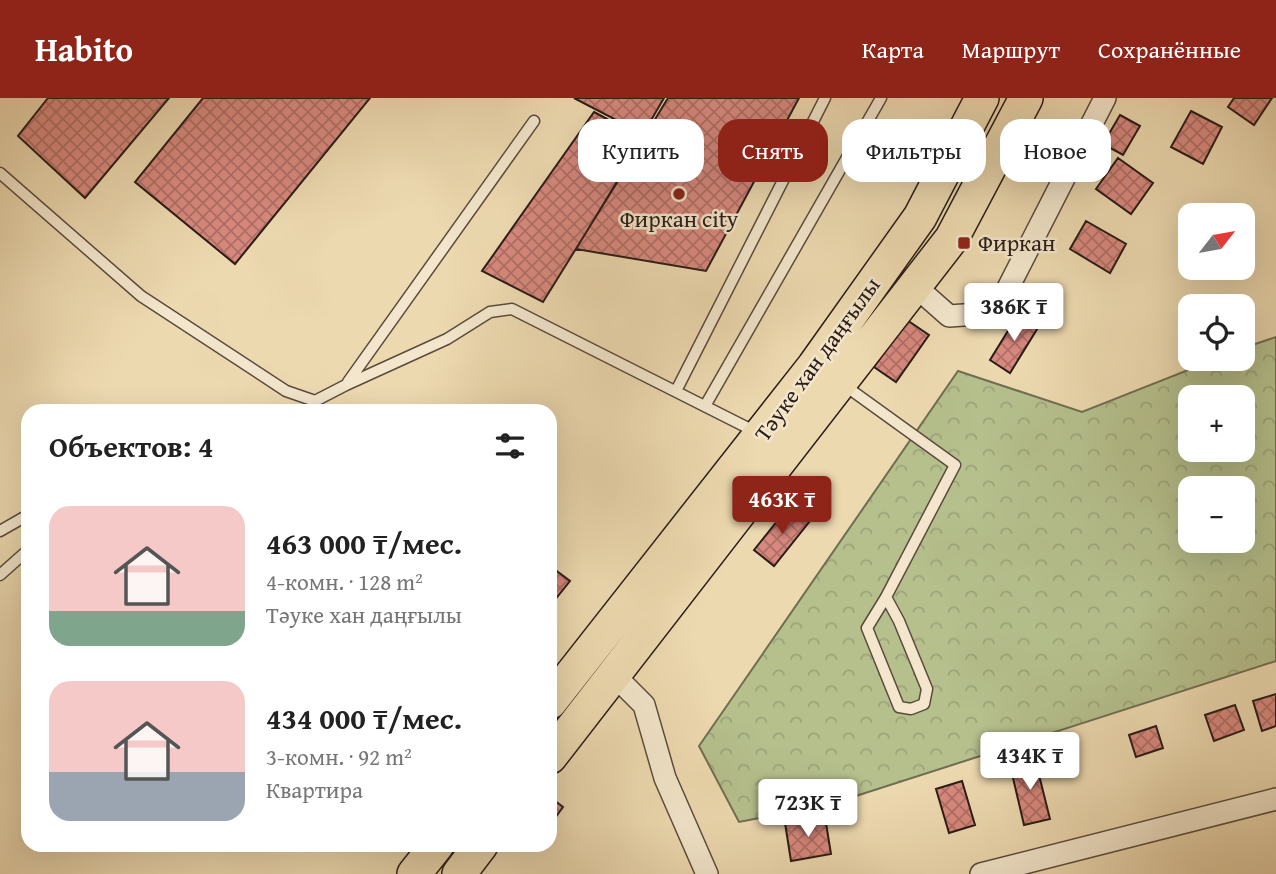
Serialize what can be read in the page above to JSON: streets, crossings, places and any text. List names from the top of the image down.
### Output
{
  "streets": {
    "main road": ["Тәуке хан даңғылы"]
  },
  "places": {
    "other": ["Фиркан city"],
    "transit": ["Фиркан"]
  },
  "north": "top right",
  "page": {
    "header": "Habito",
    "nav": ["Карта", "Маршрут", "Сохранённые"],
    "chip": [
      "Купить",
      "Снять",
      "Фильтры",
      "Новое"
    ],
    "map_buttons": ["+", "−"],
    "price": [
      "386K ₸",
      "463K ₸",
      "434K ₸",
      "723K ₸"
    ],
    "heading": "Объектов: 4",
    "list": [
      {
        "name": "463 000 ₸/мес.",
        "note": "4-комн. · 128 m² · Тәуке хан даңғылы"
      },
      {
        "name": "434 000 ₸/мес.",
        "note": "3-комн. · 92 m² · Квартира"
      }
    ]
  }
}
